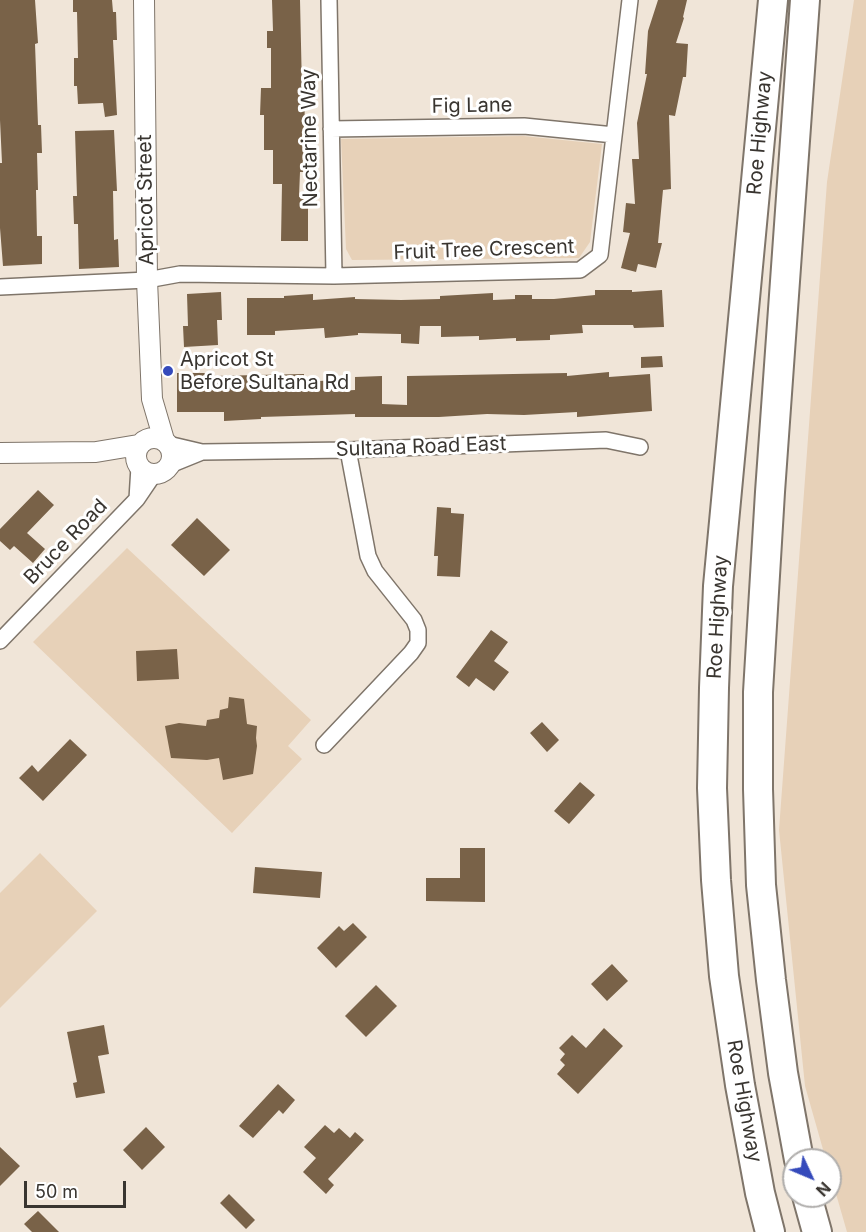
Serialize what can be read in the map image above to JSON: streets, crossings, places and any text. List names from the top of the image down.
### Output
{
  "streets": {
    "highway": ["Roe Highway"],
    "street": [
      "Fig Lane",
      "Nectarine Way",
      "Apricot Street",
      "Fruit Tree Crescent",
      "Sultana Road East",
      "Bruce Road"
    ]
  },
  "crossings": [
    ["Fig Lane", "Nectarine Way"],
    ["Fig Lane", "Fruit Tree Crescent"],
    ["Nectarine Way", "Fruit Tree Crescent"],
    ["Apricot Street", "Fruit Tree Crescent"],
    ["Apricot Street", "Sultana Road East"],
    ["Apricot Street", "Bruce Road"],
    ["Sultana Road East", "Bruce Road"]
  ],
  "places": ["Apricot St Before Sultana Rd"],
  "scale_bar": "50 m",
  "north": "bottom right"
}
